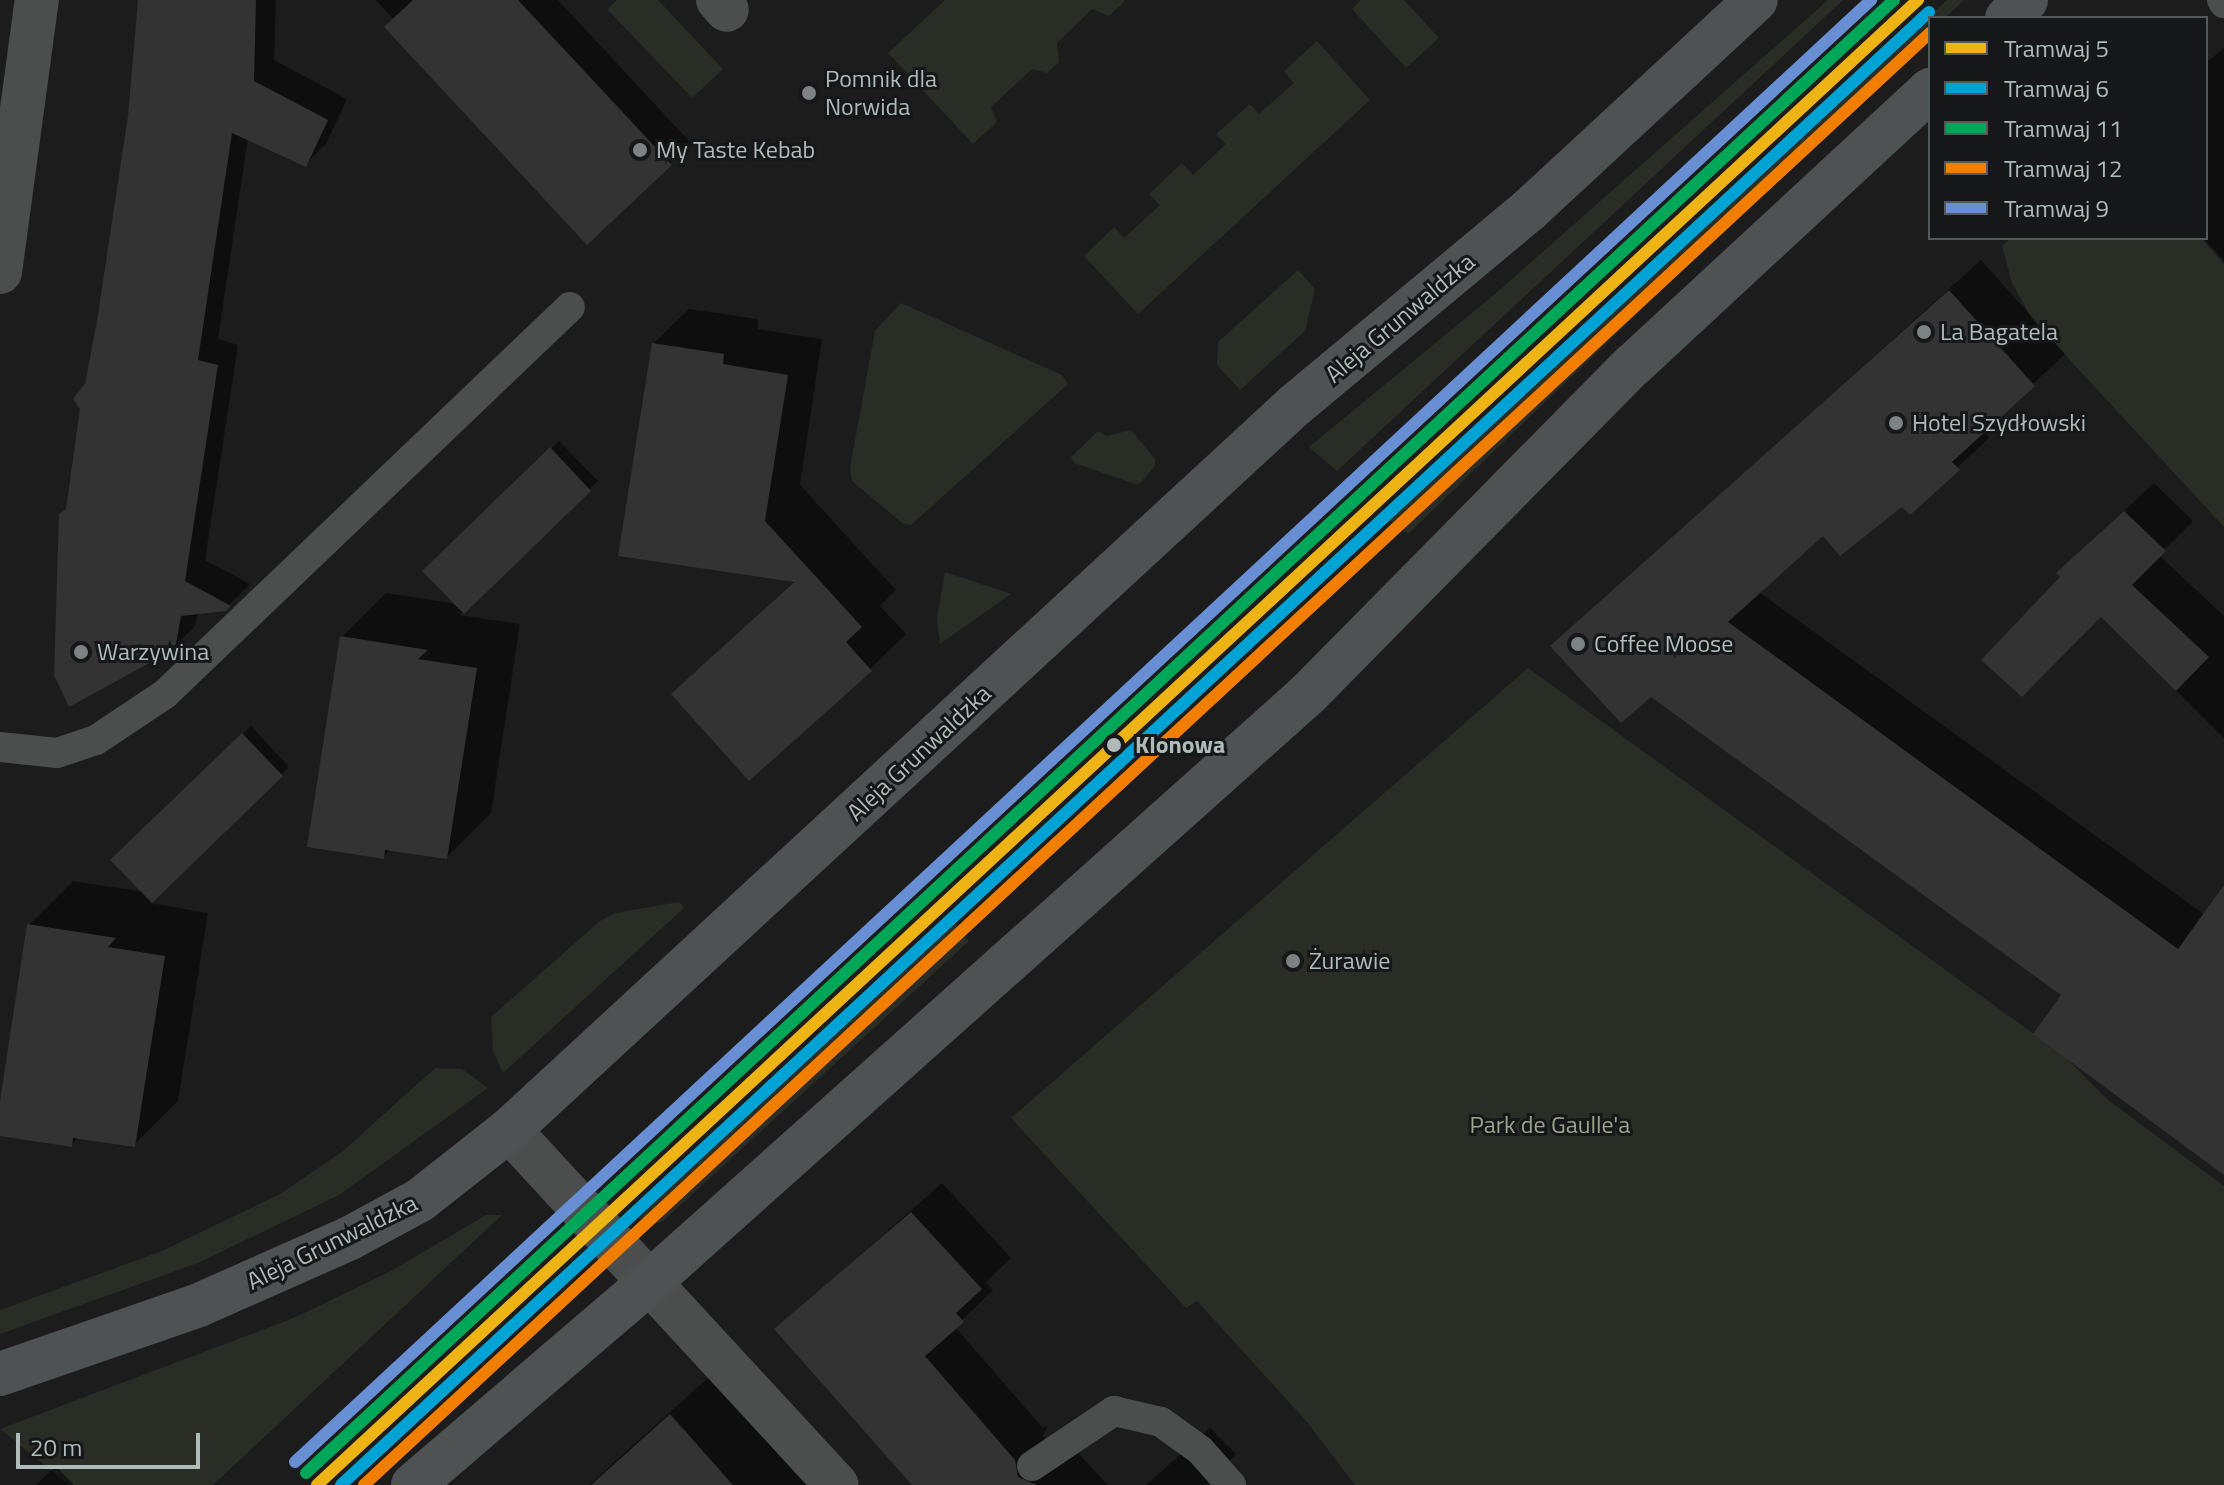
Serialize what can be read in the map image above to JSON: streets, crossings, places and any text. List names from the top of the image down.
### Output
{
  "streets": {
    "main road": ["Aleja Grunwaldzka"]
  },
  "parks": ["Park de Gaulle'a"],
  "places": [
    "Pomnik dla Norwida",
    "My Taste Kebab",
    "La Bagatela",
    "Hotel Szydłowski",
    "Coffee Moose",
    "Warzywina",
    "Klonowa",
    "Żurawie"
  ],
  "lines": [
    "tram line 5",
    "tram line 11",
    "tram line 9",
    "tram line 6",
    "tram line 12"
  ],
  "legend": [
    "Tramwaj 5",
    "Tramwaj 6",
    "Tramwaj 11",
    "Tramwaj 12",
    "Tramwaj 9"
  ],
  "scale_bar": "20 m"
}
